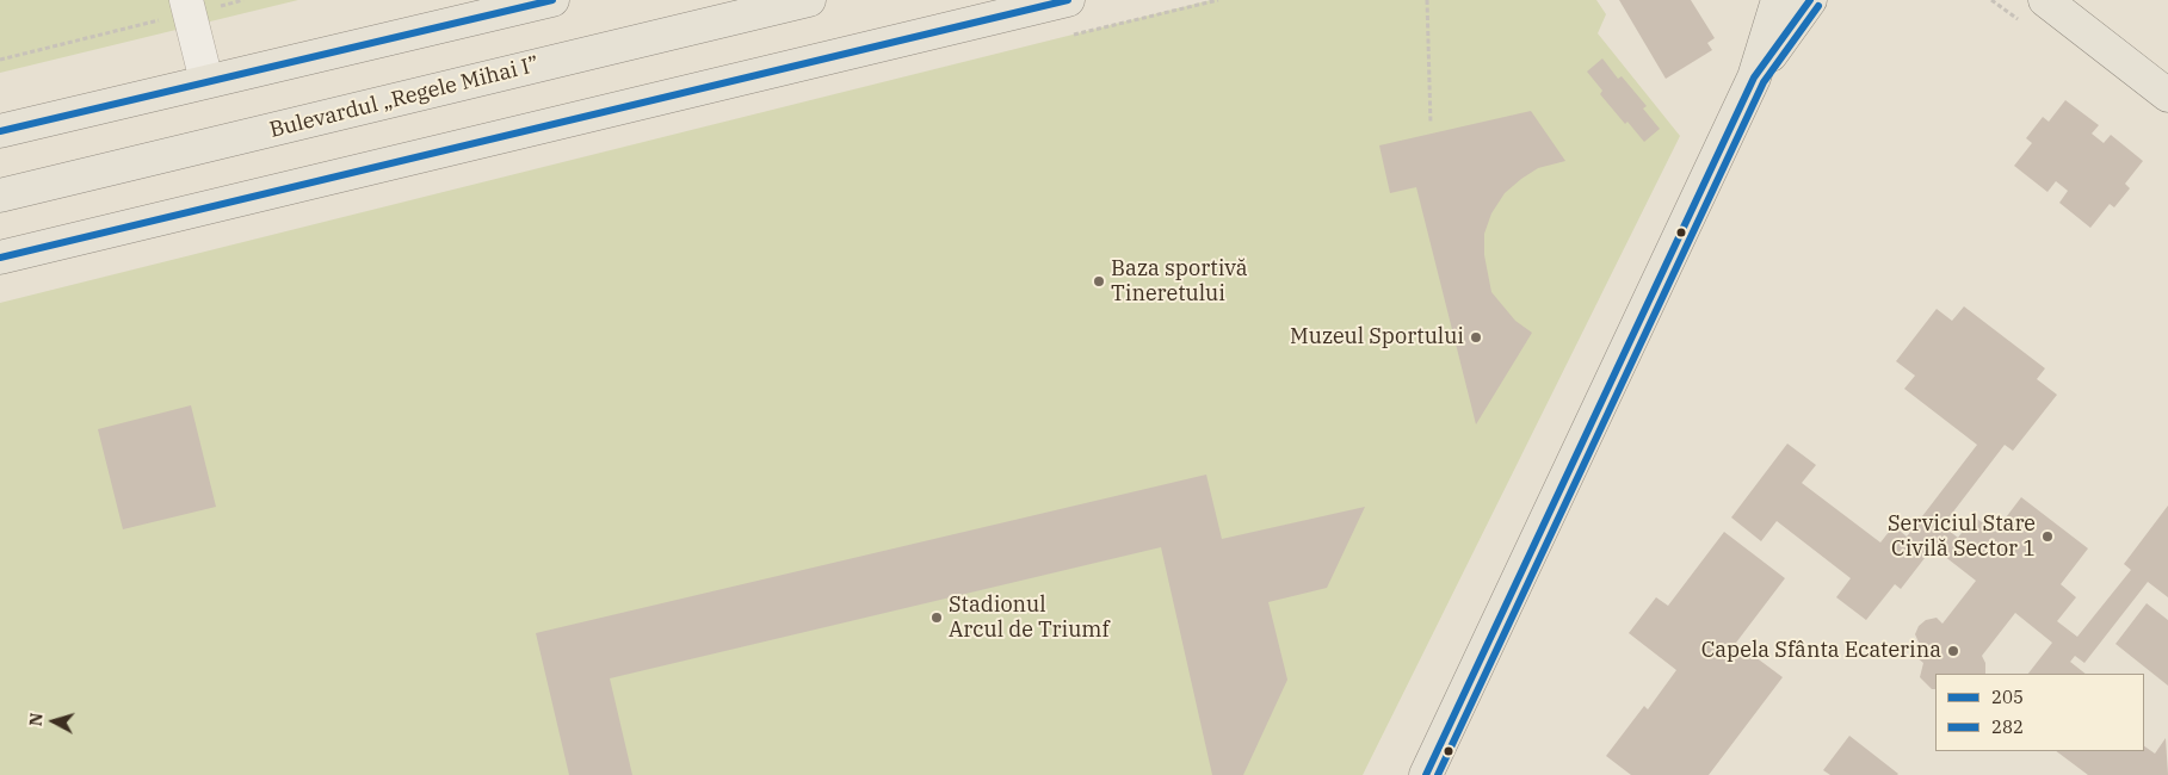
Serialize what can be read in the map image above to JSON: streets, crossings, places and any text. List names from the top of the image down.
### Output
{
  "streets": {
    "main road": ["Bulevardul „Regele Mihai I”"]
  },
  "places": [
    "Baza sportivă Tineretului",
    "Muzeul Sportului",
    "Serviciul Stare Civilă Sector 1",
    "Stadionul Arcul de Triumf",
    "Capela Sfânta Ecaterina"
  ],
  "lines": ["transit line 205", "transit line 282"],
  "legend": ["205", "282"],
  "north": "left"
}
